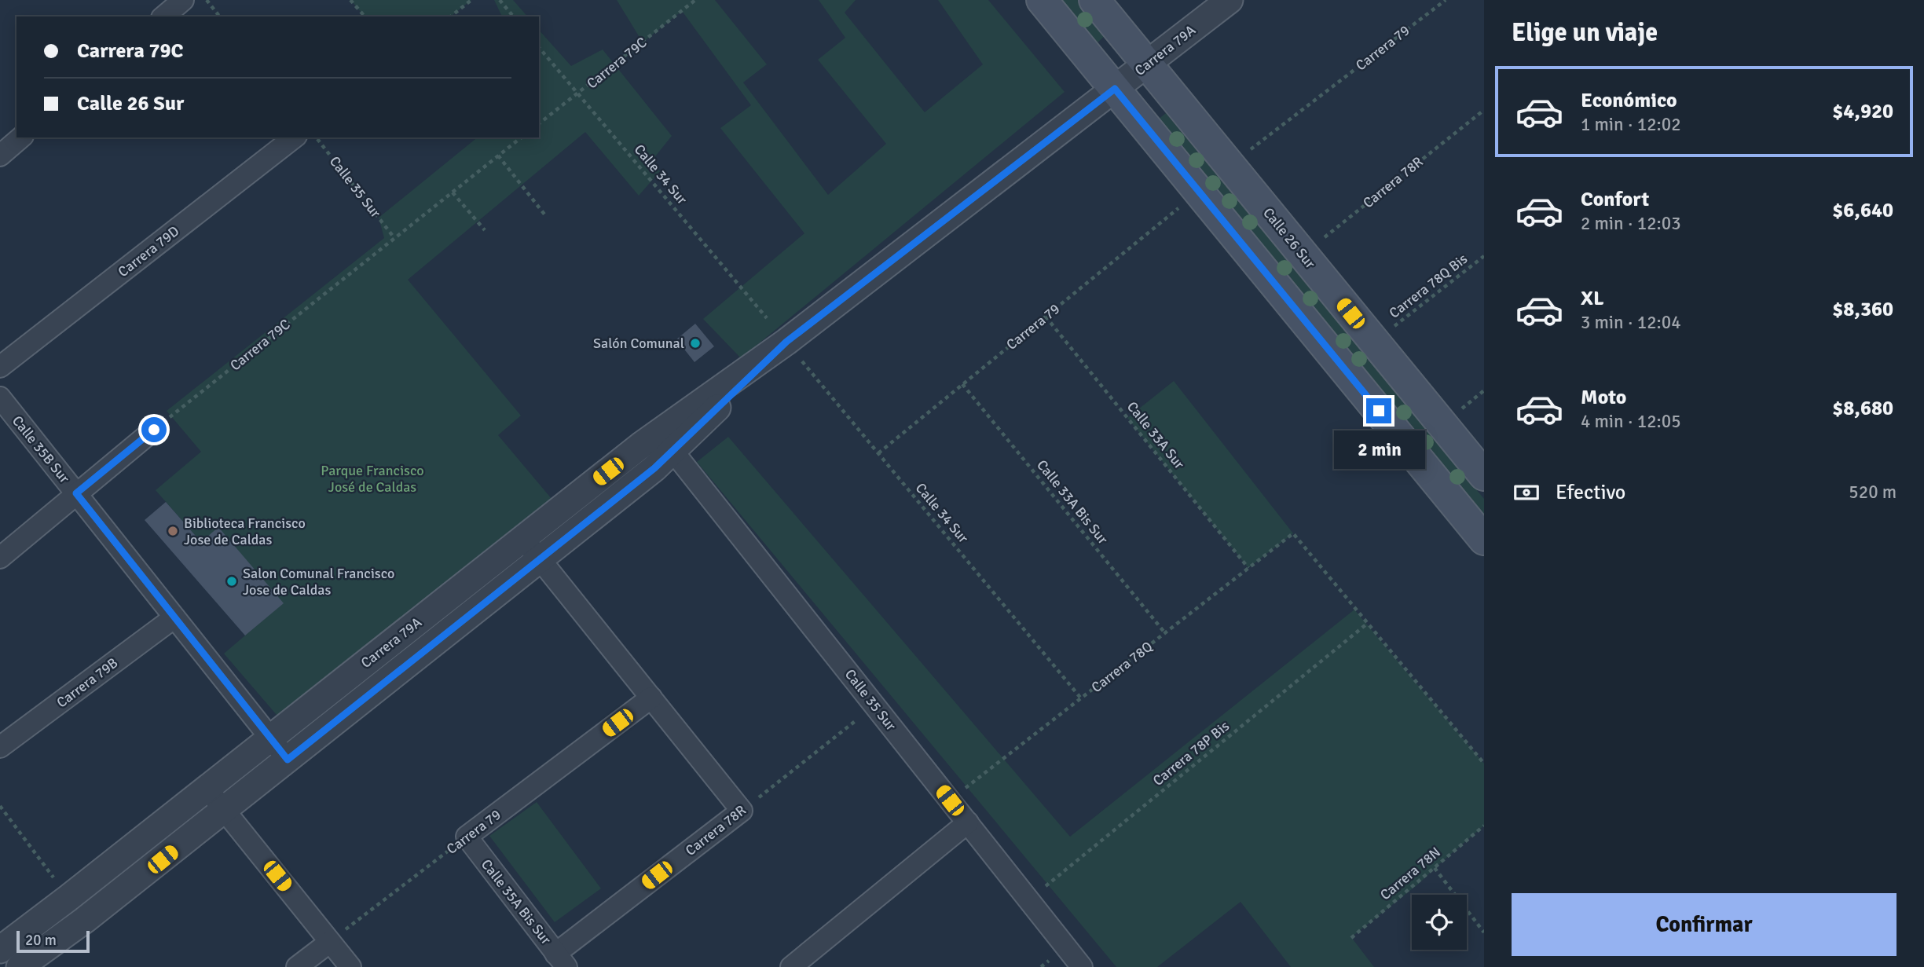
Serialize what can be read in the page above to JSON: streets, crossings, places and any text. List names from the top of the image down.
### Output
{
  "streets": {
    "main road": ["Calle 26 Sur"],
    "street": [
      "Carrera 79",
      "Carrera 79A",
      "Carrera 78R",
      "Calle 35 Sur",
      "Carrera 79D",
      "Calle 35B Sur",
      "Carrera 79B",
      "Calle 35A Bis Sur"
    ],
    "path": [
      "Carrera 79C",
      "Calle 34 Sur",
      "Carrera 78Q Bis",
      "Calle 33A Sur",
      "Calle 33A Bis Sur",
      "Carrera 78Q",
      "Carrera 78P Bis",
      "Carrera 78N"
    ]
  },
  "crossings": [
    ["Carrera 79", "Calle 34 Sur"],
    ["Carrera 79", "Calle 33A Sur"],
    ["Carrera 79", "Calle 33A Bis Sur"],
    ["Carrera 79", "Calle 35A Bis Sur"],
    ["Carrera 79A", "Calle 34 Sur"],
    ["Carrera 79A", "Calle 35 Sur"],
    ["Carrera 79A", "Calle 26 Sur"],
    ["Carrera 79A", "Calle 35B Sur"],
    ["Carrera 79C", "Calle 34 Sur"],
    ["Carrera 79C", "Calle 35 Sur"],
    ["Calle 34 Sur", "Carrera 78Q"],
    ["Carrera 78R", "Calle 35 Sur"],
    ["Carrera 78R", "Calle 26 Sur"],
    ["Carrera 78R", "Calle 35A Bis Sur"],
    ["Calle 35 Sur", "Carrera 78Q"],
    ["Calle 35 Sur", "Carrera 78P Bis"],
    ["Calle 33A Sur", "Carrera 78Q"],
    ["Calle 35B Sur", "Carrera 79B"],
    ["Calle 33A Bis Sur", "Carrera 78Q"],
    ["Carrera 78Q", "Carrera 78P Bis"]
  ],
  "parks": ["Parque Francisco José de Caldas"],
  "places": ["Salón Comunal", "Biblioteca Francisco Jose de Caldas", "Salon Comunal Francisco Jose de Caldas"],
  "scale_bar": "20 m",
  "page": {
    "heading": "Elige un viaje",
    "banner": ["Carrera 79C", "Calle 26 Sur"],
    "list": [
      {
        "name": "Económico",
        "note": "1 min · 12:02",
        "value": "$4,920"
      },
      {
        "name": "Confort",
        "note": "2 min · 12:03",
        "value": "$6,640"
      },
      {
        "name": "XL",
        "note": "3 min · 12:04",
        "value": "$8,360"
      },
      {
        "name": "Moto",
        "note": "4 min · 12:05",
        "value": "$8,680"
      }
    ],
    "bubble": "2 min",
    "pay": ["Efectivo", "520 m"],
    "buttons": "Confirmar",
    "scale": "20 m"
  }
}
